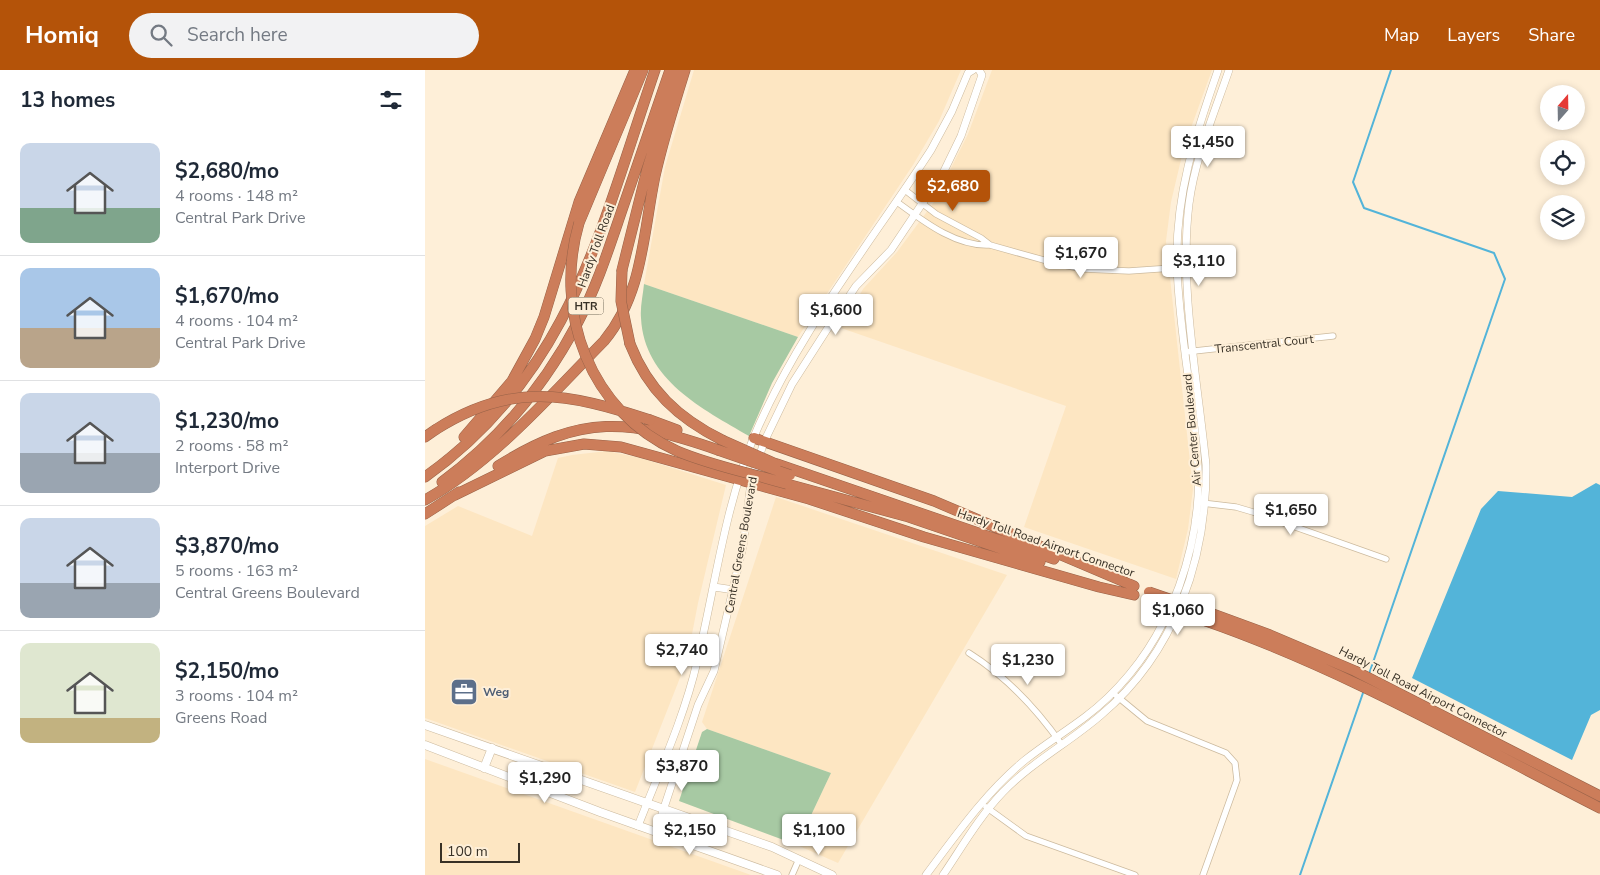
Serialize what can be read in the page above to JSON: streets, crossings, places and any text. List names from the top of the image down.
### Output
{
  "streets": {
    "highway": ["Hardy Toll Road", "HTR", "Hardy Toll Road Airport Connector"],
    "street": ["Transcentral Court", "Air Center Boulevard", "Central Greens Boulevard"]
  },
  "crossings": [
    ["Transcentral Court", "Air Center Boulevard"]
  ],
  "places": {
    "office": ["Weg"]
  },
  "scale_bar": "100 m",
  "north": "top",
  "page": {
    "header": "Homiq",
    "search": "Search here",
    "nav": ["Map", "Layers", "Share"],
    "heading": "13 homes",
    "price": [
      "$1,450",
      "$2,680",
      "$1,670",
      "$3,110",
      "$1,600",
      "$1,650",
      "$1,060",
      "$2,740",
      "$1,230",
      "$3,870",
      "$1,290",
      "$2,150",
      "$1,100"
    ],
    "list": [
      {
        "name": "$2,680/mo",
        "note": "4 rooms · 148 m² · Central Park Drive"
      },
      {
        "name": "$1,670/mo",
        "note": "4 rooms · 104 m² · Central Park Drive"
      },
      {
        "name": "$1,230/mo",
        "note": "2 rooms · 58 m² · Interport Drive"
      },
      {
        "name": "$3,870/mo",
        "note": "5 rooms · 163 m² · Central Greens Boulevard"
      },
      {
        "name": "$2,150/mo",
        "note": "3 rooms · 104 m² · Greens Road"
      }
    ],
    "scale": "100 m"
  }
}
